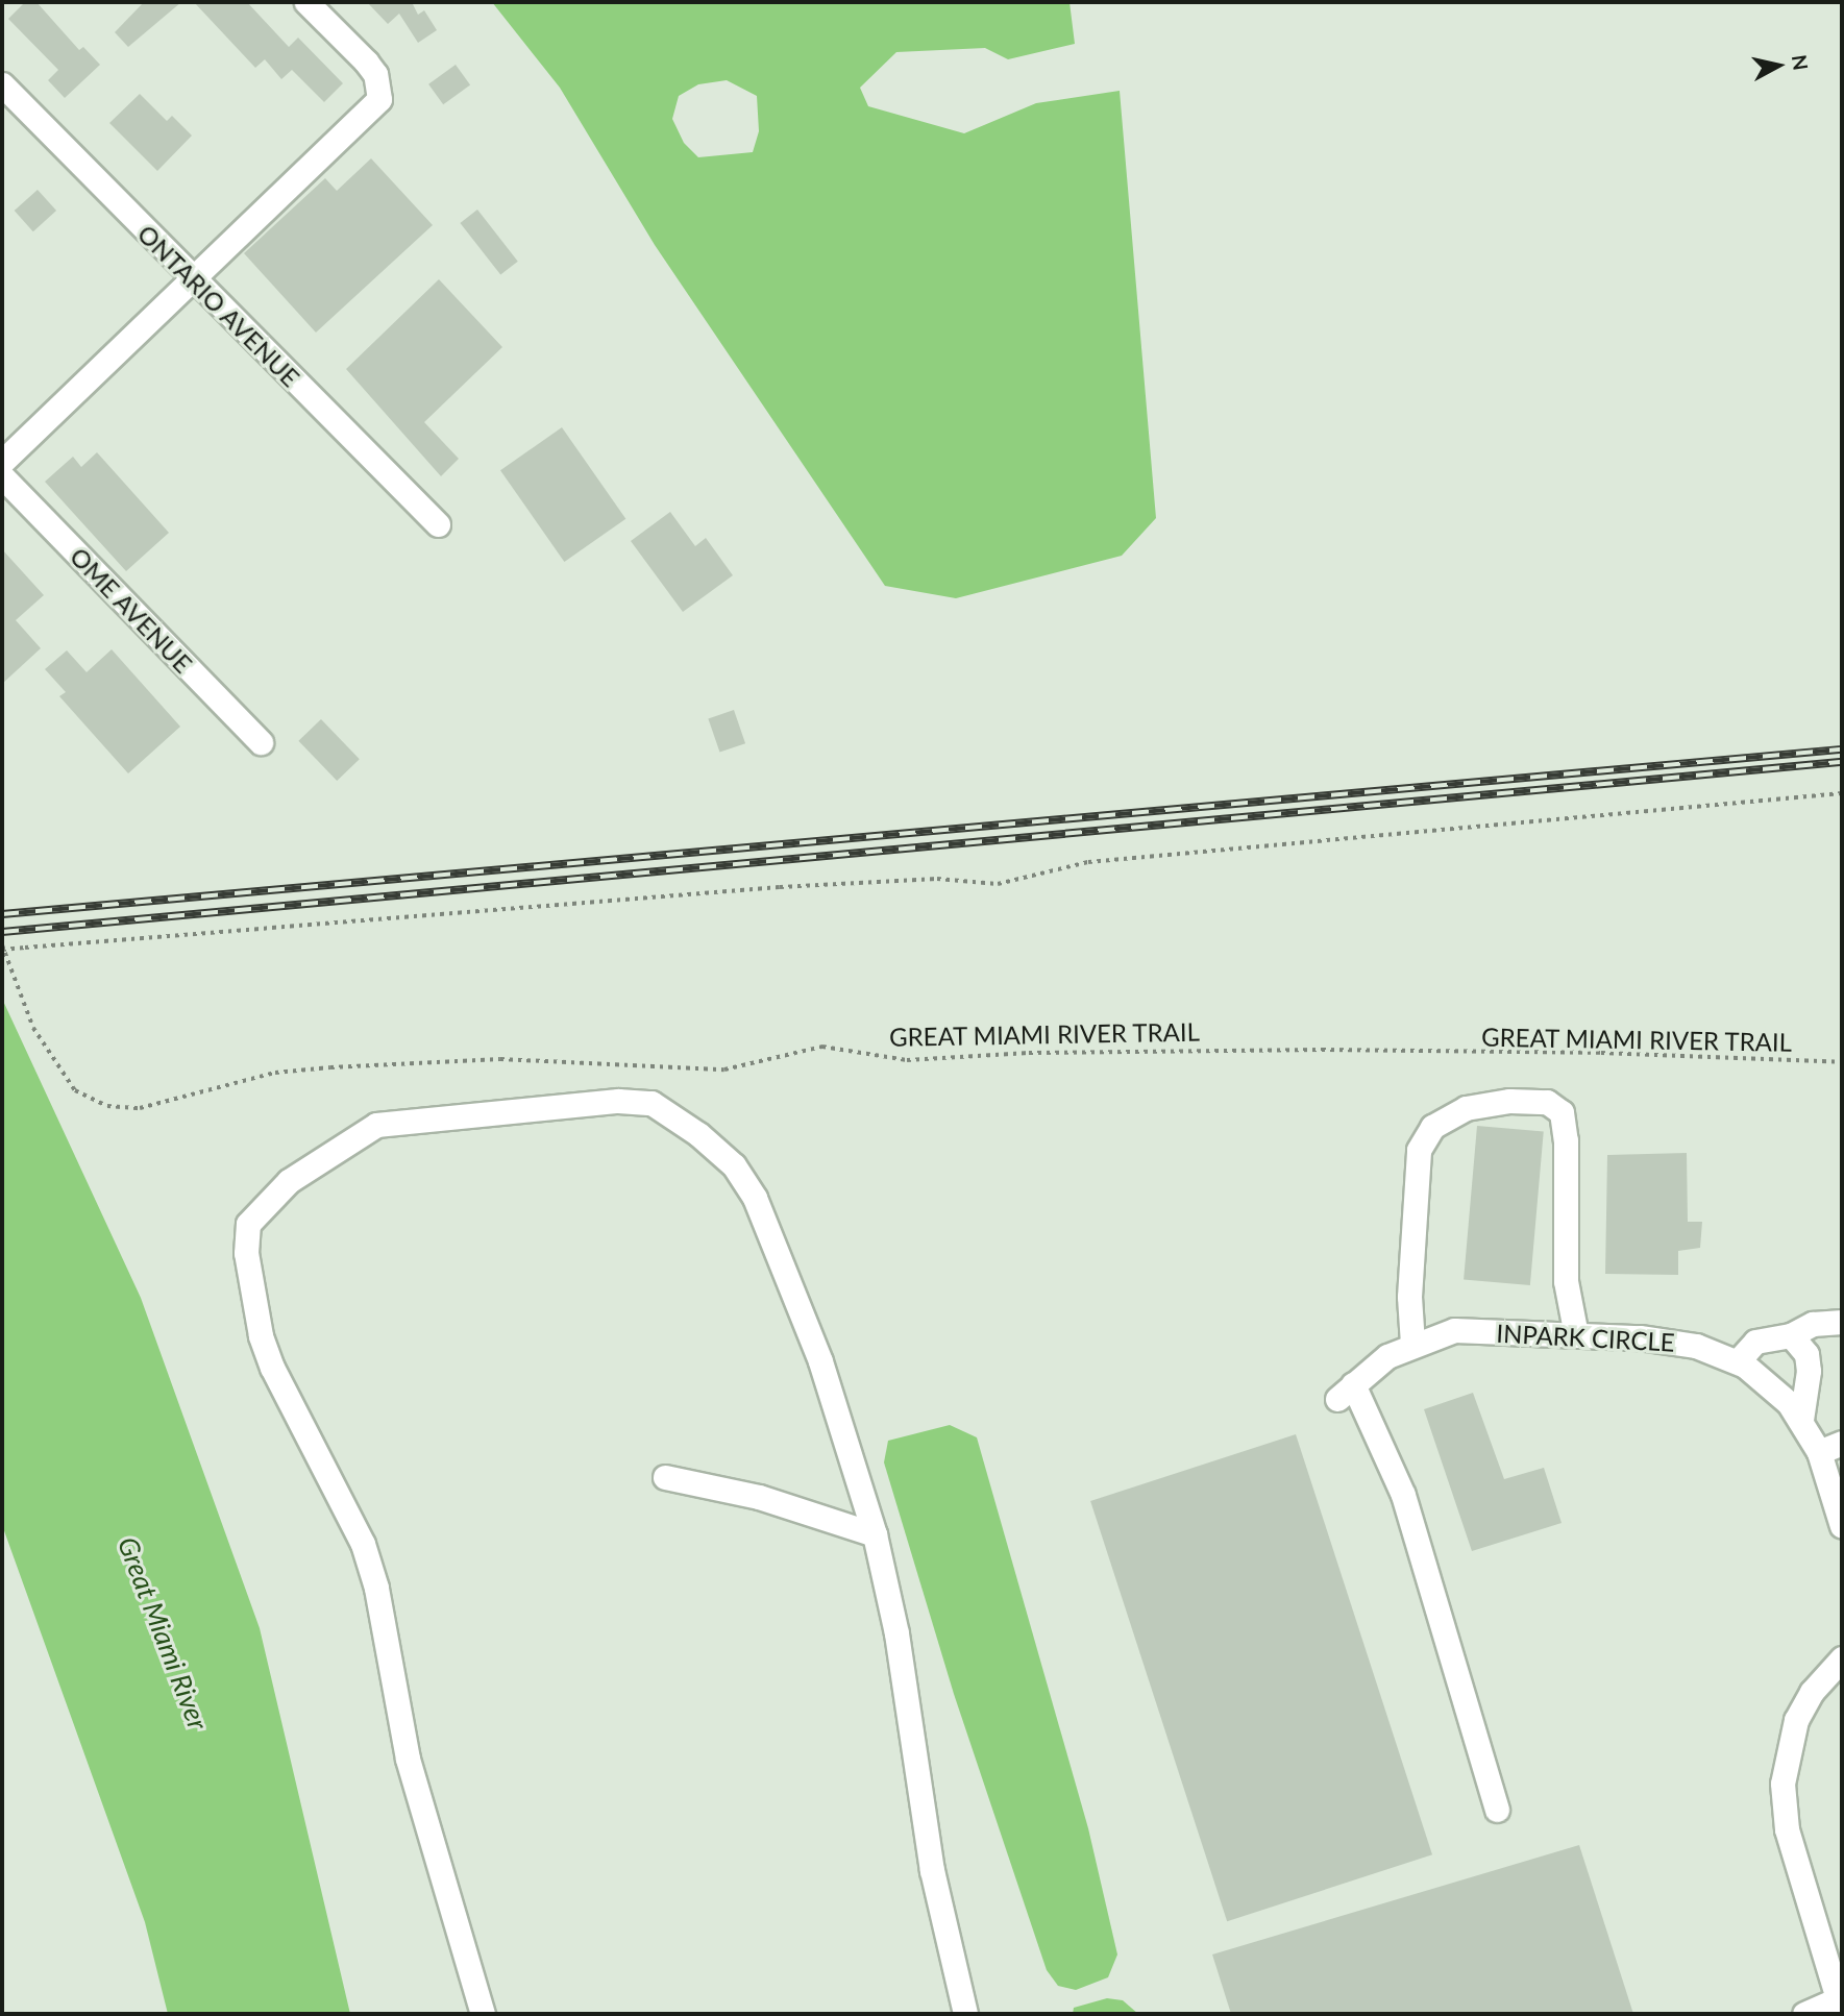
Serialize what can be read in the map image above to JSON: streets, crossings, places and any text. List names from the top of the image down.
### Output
{
  "streets": {
    "street": ["ONTARIO AVENUE", "OME AVENUE", "INPARK CIRCLE"],
    "path": ["GREAT MIAMI RIVER TRAIL"]
  },
  "water": ["Great Miami River"],
  "north": "right"
}
